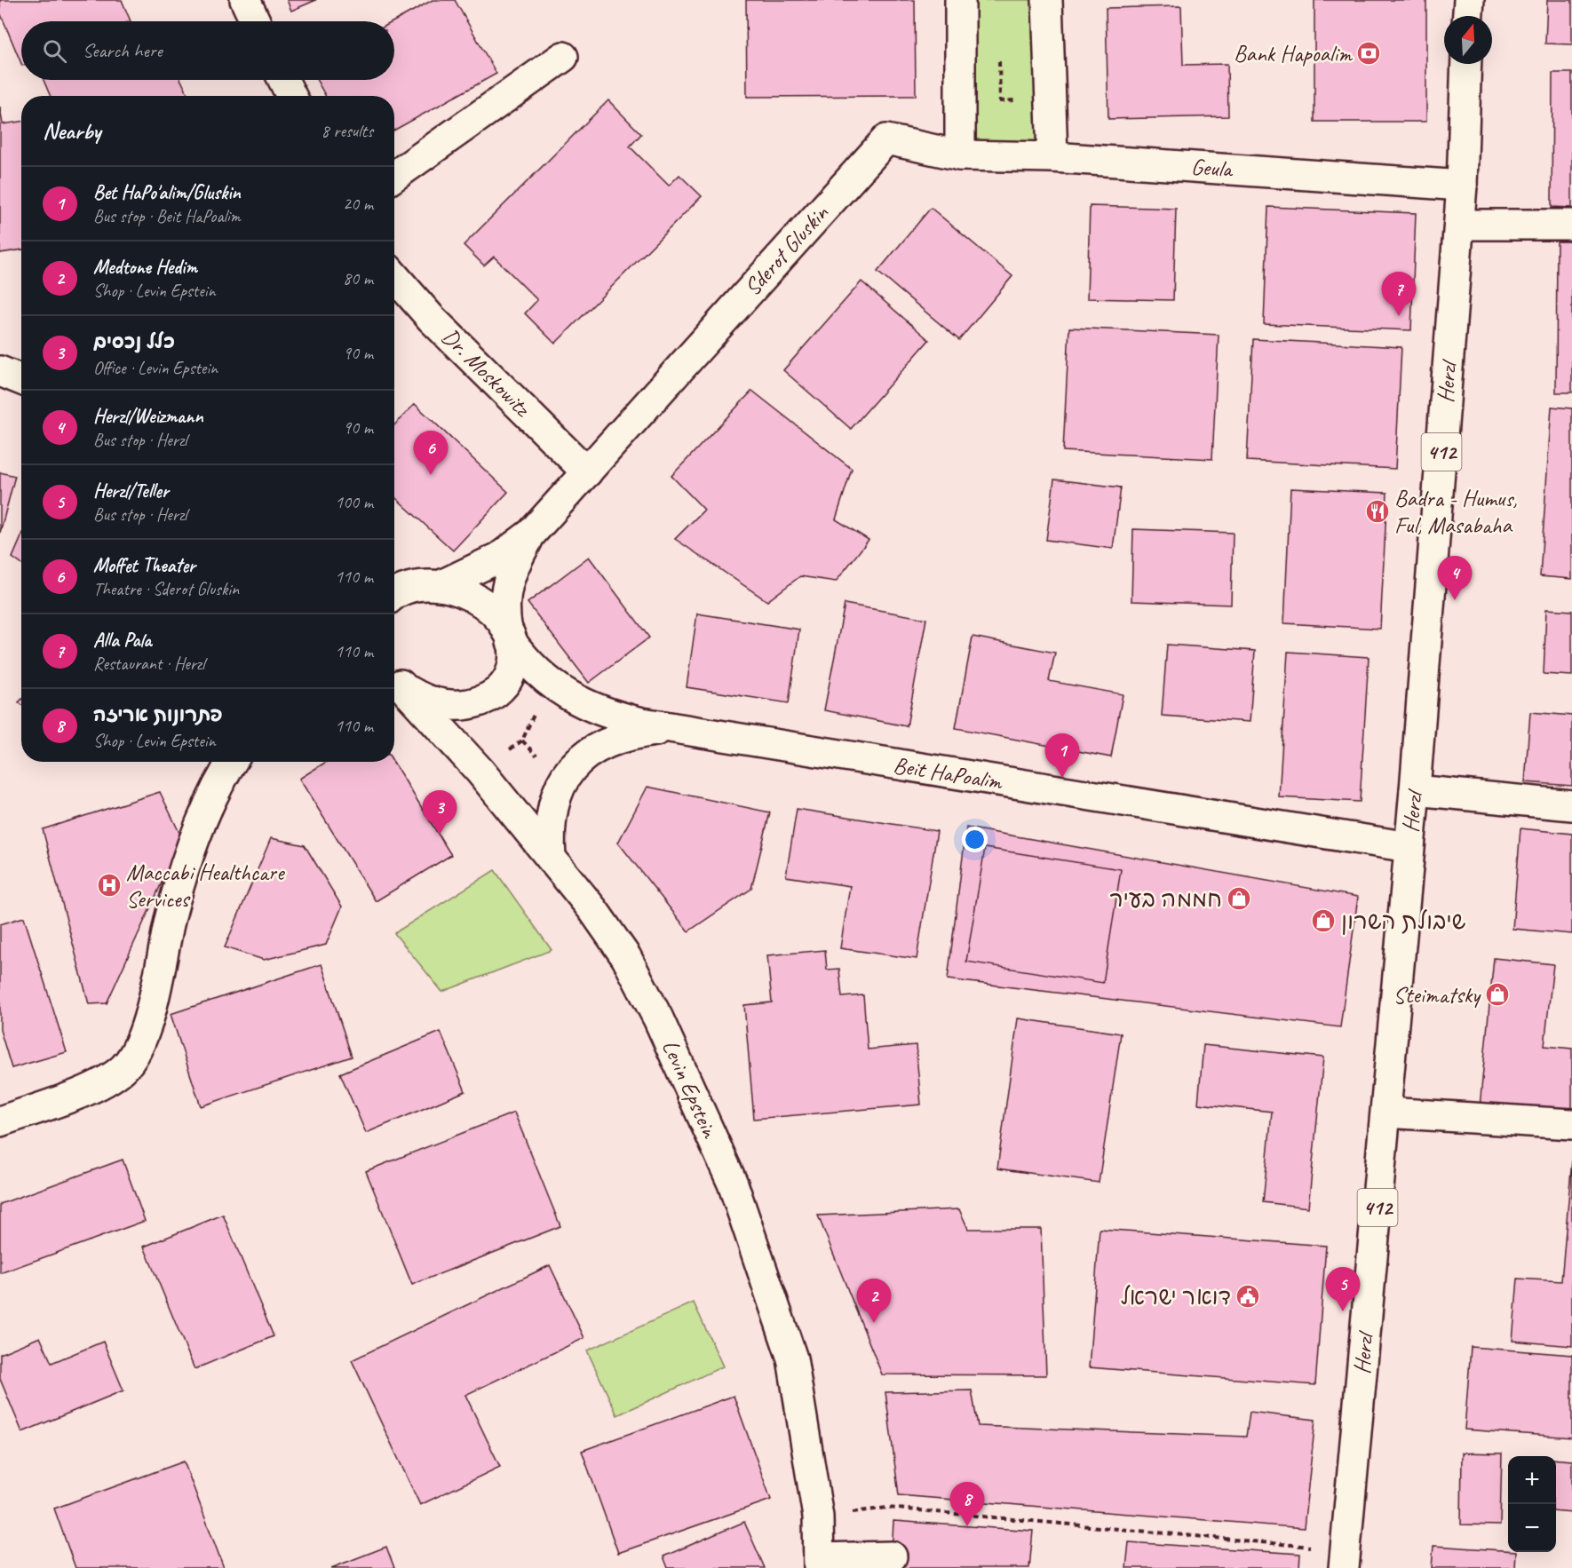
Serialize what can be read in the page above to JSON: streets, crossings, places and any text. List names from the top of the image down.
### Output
{
  "streets": {
    "street": [
      "Geula",
      "Sderot Gluskin",
      "Dr. Moskowitz",
      "Herzl",
      "412",
      "Beit HaPoalim",
      "Levin Epstein"
    ]
  },
  "crossings": [
    ["Geula", "Sderot Gluskin"],
    ["Geula", "Herzl"],
    ["Sderot Gluskin", "Dr. Moskowitz"],
    ["Sderot Gluskin", "Beit HaPoalim"],
    ["Sderot Gluskin", "Levin Epstein"],
    ["Herzl", "Beit HaPoalim"]
  ],
  "places": {
    "bank": ["Bank Hapoalim"],
    "restaurant": ["Badra - Humus, Ful, Masabaha"],
    "hospital": ["Maccabi Healthcare Services"],
    "shop": ["חממה בעיר", "שיבולת השרון", "Steimatsky"],
    "public building": ["דואר ישראל"]
  },
  "north": "top",
  "page": {
    "search": "Search here",
    "heading": ["Nearby", "8 results"],
    "list": [
      {
        "mark": "1",
        "name": "Bet HaPo'alim/Gluskin",
        "note": "Bus stop · Beit HaPoalim",
        "value": "20 m"
      },
      {
        "mark": "2",
        "name": "Medtone Hedim",
        "note": "Shop · Levin Epstein",
        "value": "80 m"
      },
      {
        "mark": "3",
        "name": "כלל נכסים",
        "note": "Office · Levin Epstein",
        "value": "90 m"
      },
      {
        "mark": "4",
        "name": "Herzl/Weizmann",
        "note": "Bus stop · Herzl",
        "value": "90 m"
      },
      {
        "mark": "5",
        "name": "Herzl/Teller",
        "note": "Bus stop · Herzl",
        "value": "100 m"
      },
      {
        "mark": "6",
        "name": "Moffet Theater",
        "note": "Theatre · Sderot Gluskin",
        "value": "110 m"
      },
      {
        "mark": "7",
        "name": "Alla Pala",
        "note": "Restaurant · Herzl",
        "value": "110 m"
      },
      {
        "mark": "8",
        "name": "פתרונות אריזה",
        "note": "Shop · Levin Epstein",
        "value": "110 m"
      }
    ],
    "pins": [
      "7",
      "6",
      "4",
      "1",
      "3",
      "5",
      "2",
      "8"
    ],
    "map_buttons": ["+", "−"]
  }
}
